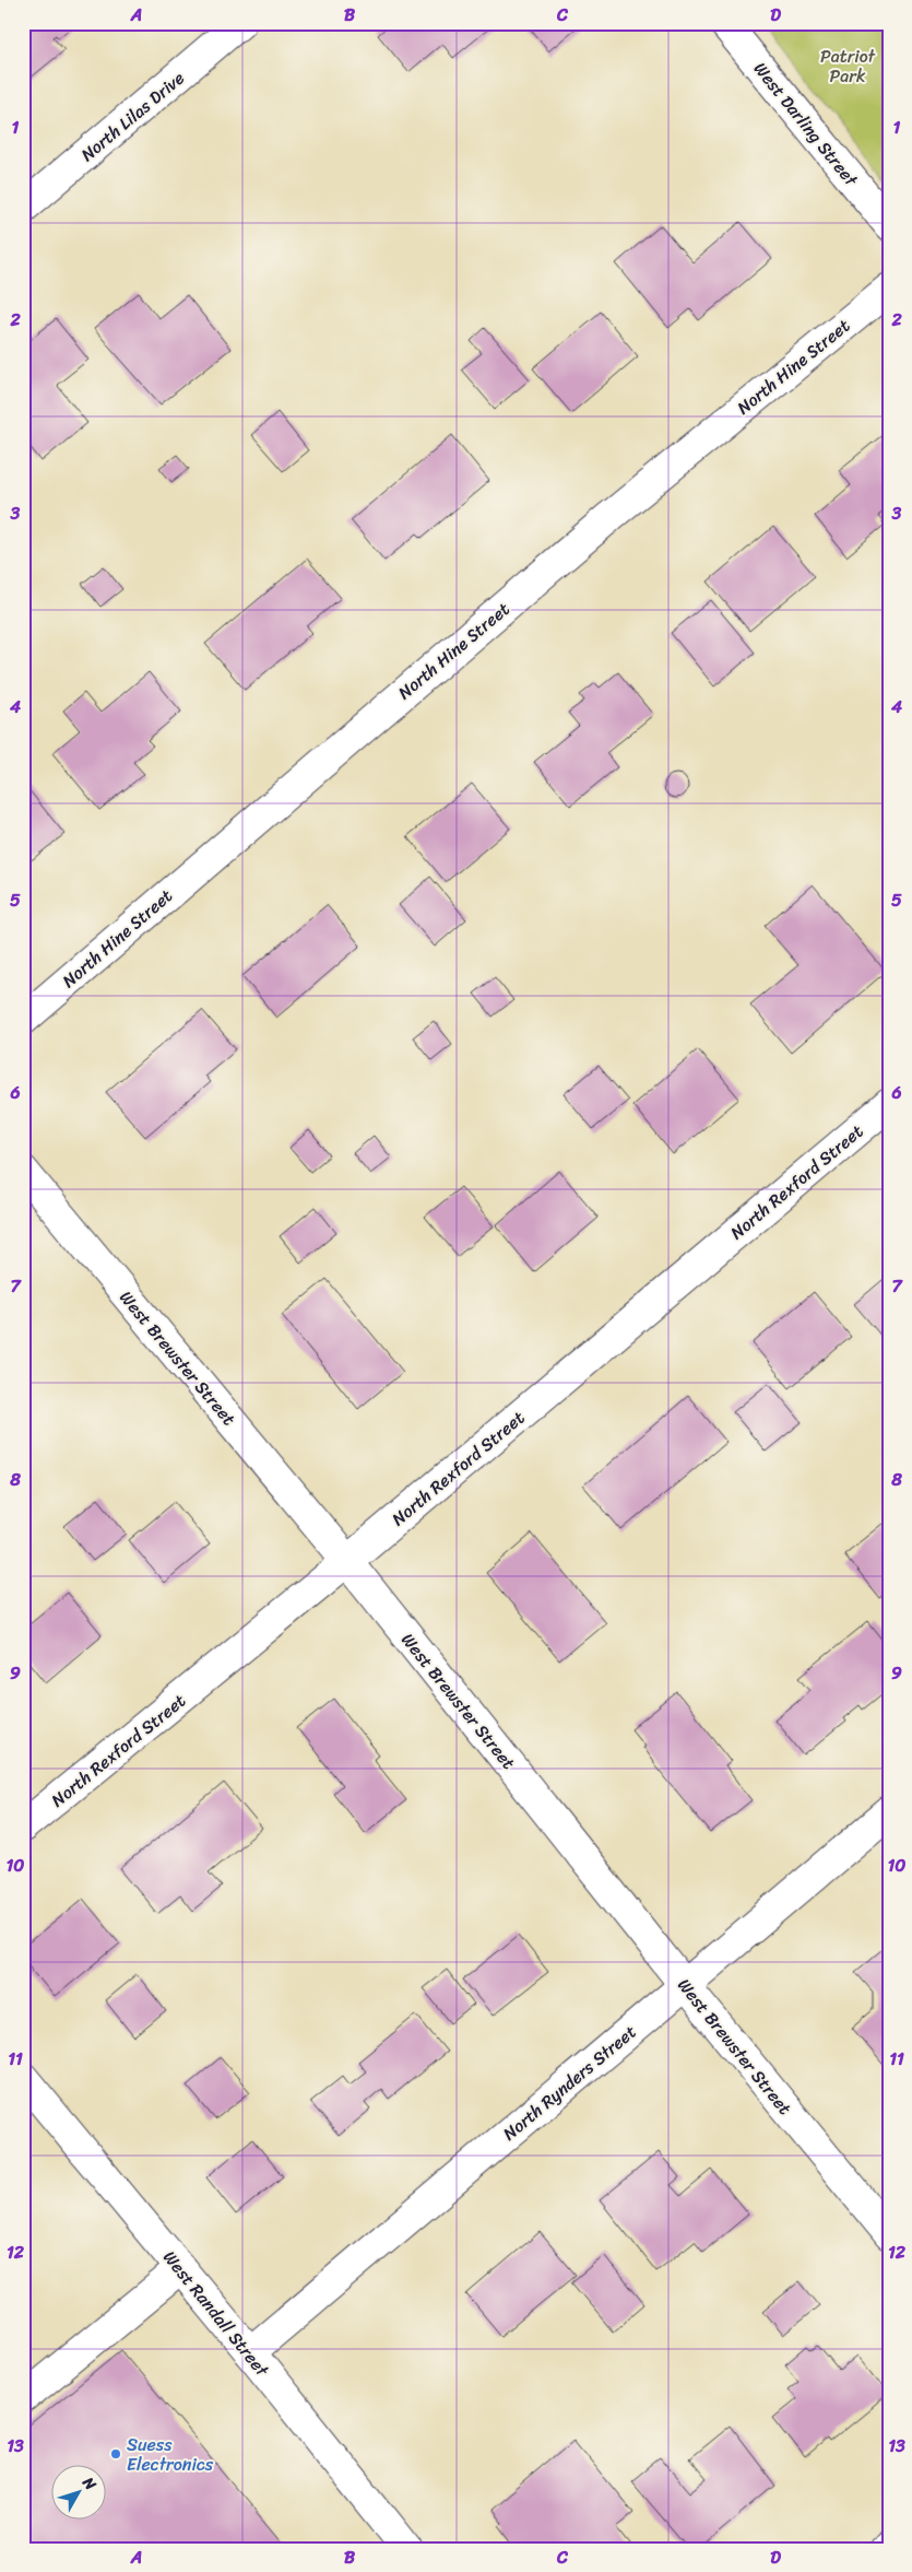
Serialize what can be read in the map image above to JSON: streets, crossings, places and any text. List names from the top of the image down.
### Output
{
  "streets": {
    "street": [
      "North Lilas Drive",
      "West Darling Street",
      "North Hine Street",
      "North Rexford Street",
      "West Brewster Street",
      "North Rynders Street",
      "West Randall Street"
    ]
  },
  "crossings": [
    ["North Rexford Street", "West Brewster Street"],
    ["West Brewster Street", "North Rynders Street"],
    ["North Rynders Street", "West Randall Street"]
  ],
  "parks": ["Patriot Park"],
  "places": ["Suess Electronics"],
  "north": "top right",
  "grid": {
    "columns": [
      "A",
      "B",
      "C",
      "D"
    ],
    "rows": [
      "1",
      "2",
      "3",
      "4",
      "5",
      "6",
      "7",
      "8",
      "9",
      "10",
      "11",
      "12",
      "13"
    ]
  }
}
